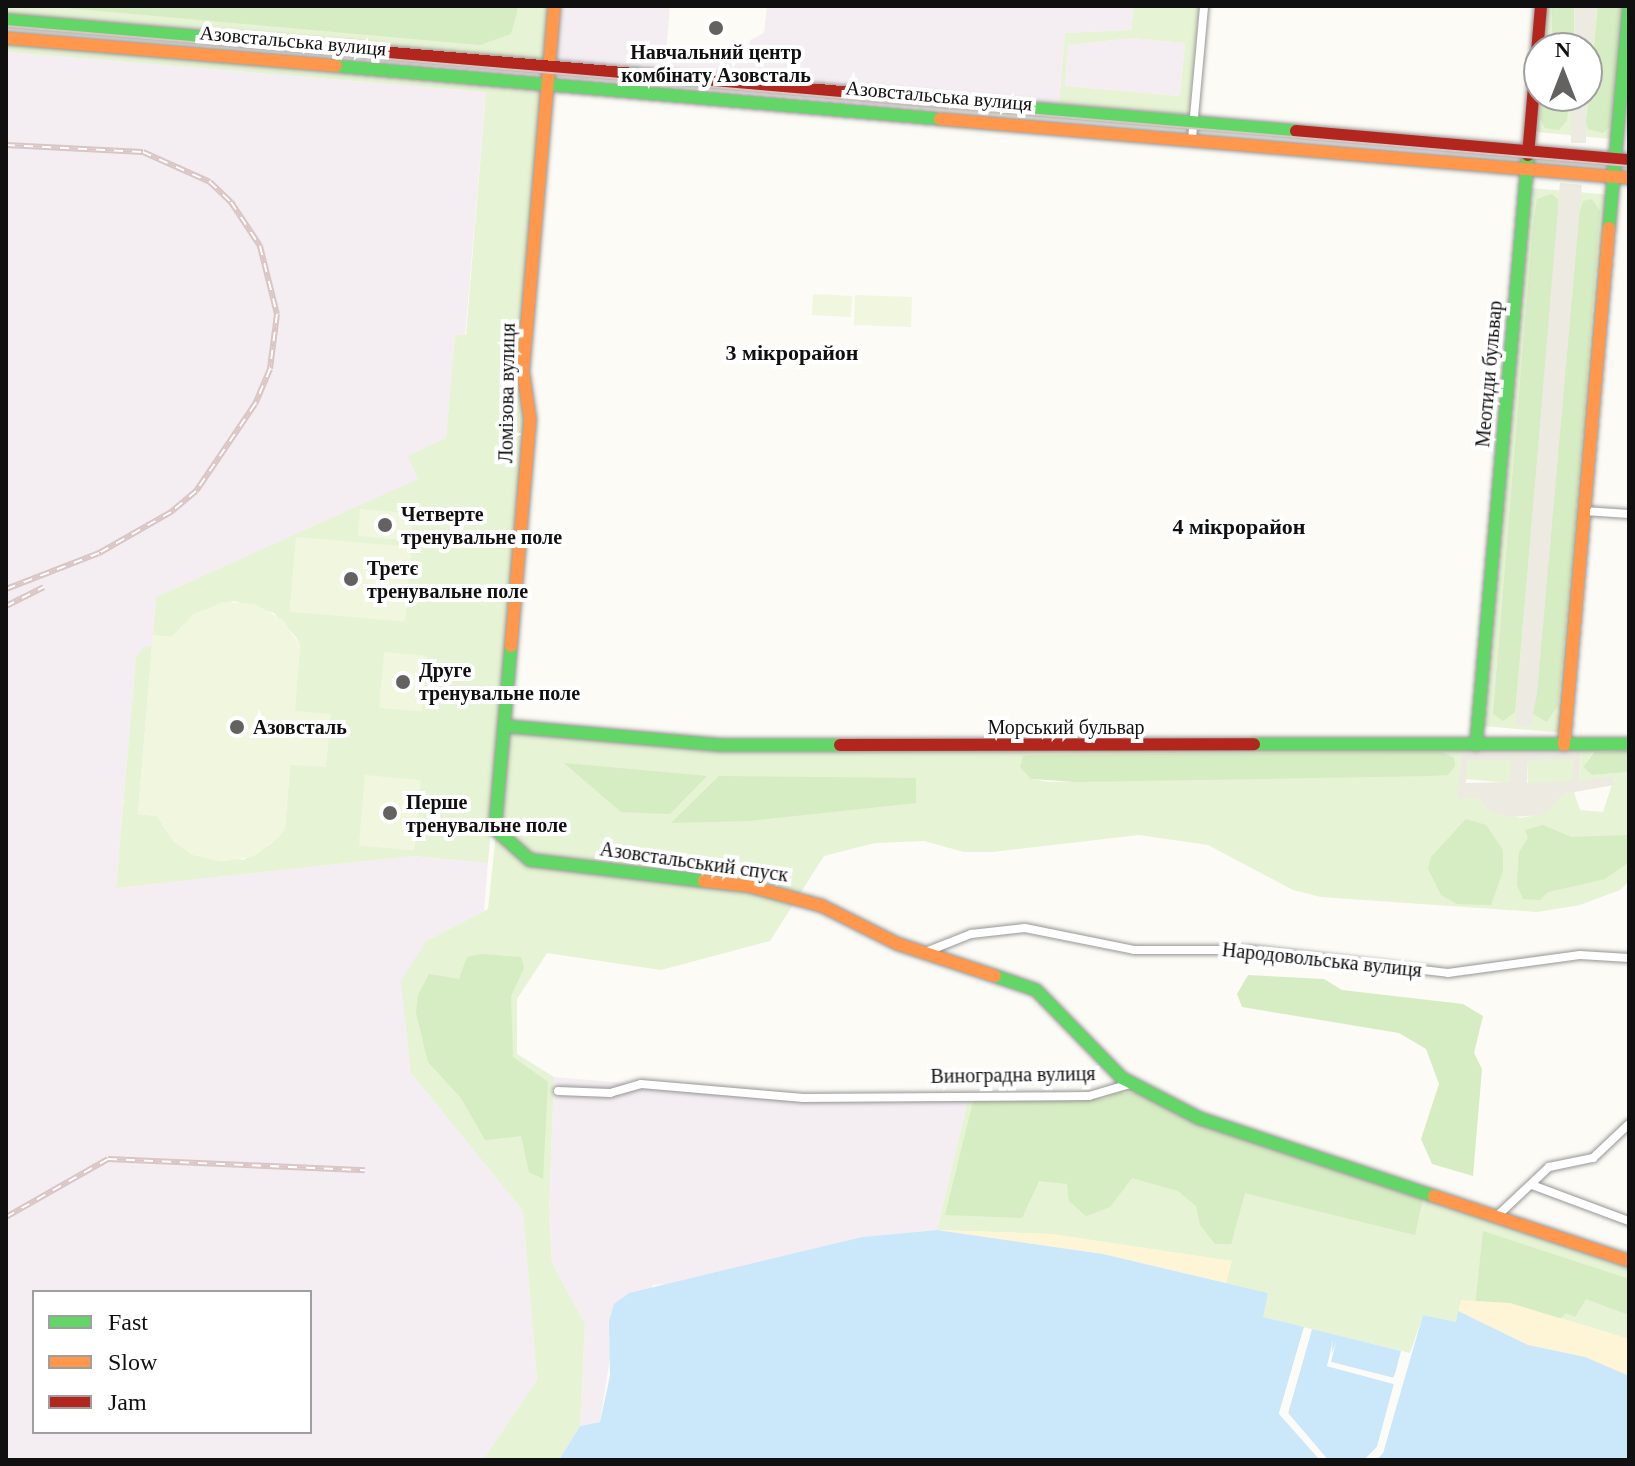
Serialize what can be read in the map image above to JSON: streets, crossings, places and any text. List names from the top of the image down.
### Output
{
  "streets": {
    "street": [
      "Азовстальська вулиця",
      "Меотиди бульвар",
      "Ломізова вулиця",
      "Морський бульвар",
      "Азовстальський спуск",
      "Народовольська вулиця",
      "Виноградна вулиця"
    ]
  },
  "crossings": [
    ["Азовстальська вулиця", "Меотиди бульвар"],
    ["Азовстальська вулиця", "Ломізова вулиця"],
    ["Меотиди бульвар", "Морський бульвар"],
    ["Ломізова вулиця", "Морський бульвар"],
    ["Ломізова вулиця", "Азовстальський спуск"],
    ["Азовстальський спуск", "Народовольська вулиця"],
    ["Азовстальський спуск", "Виноградна вулиця"]
  ],
  "districts": ["3 мікрорайон", "4 мікрорайон"],
  "places": [
    "Навчальний центр комбінату Азовсталь",
    "Четверте тренувальне поле",
    "Третє тренувальне поле",
    "Друге тренувальне поле",
    "Азовсталь",
    "Перше тренувальне поле"
  ],
  "legend": ["Fast", "Slow", "Jam"],
  "north": "top"
}
